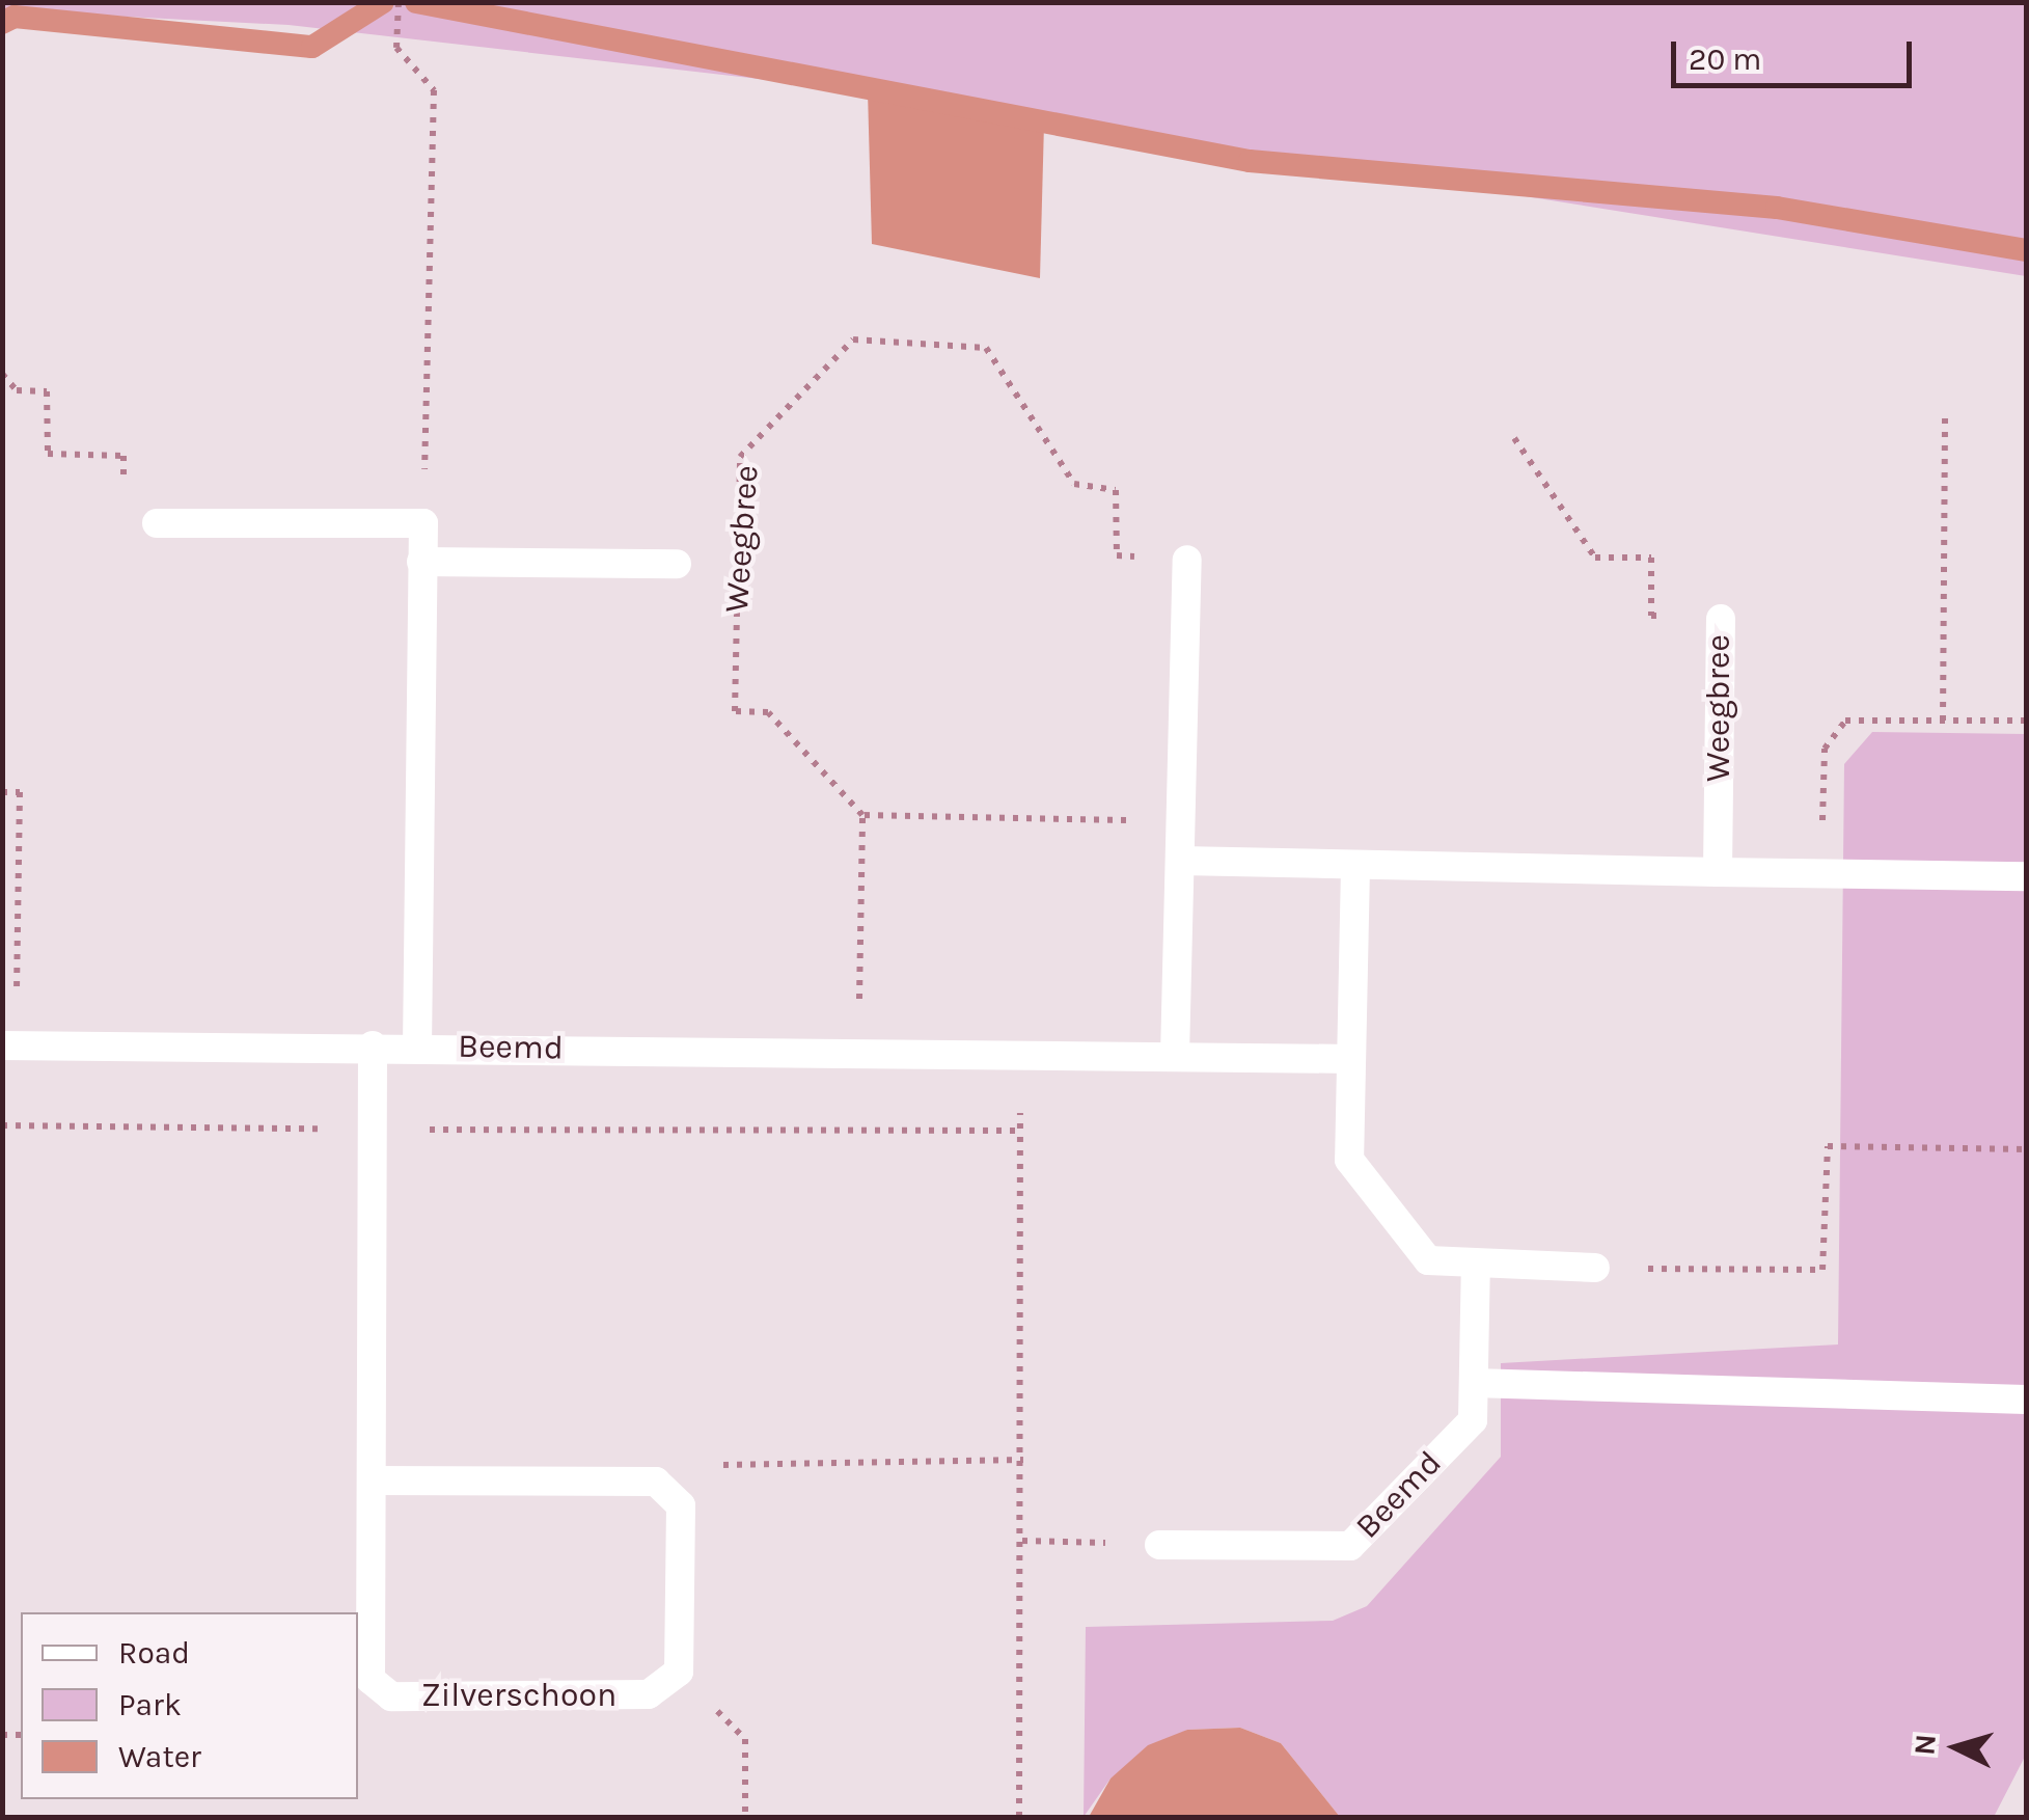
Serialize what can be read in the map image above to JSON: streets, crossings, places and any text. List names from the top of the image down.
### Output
{
  "streets": {
    "street": ["Weegbree", "Beemd", "Zilverschoon"]
  },
  "crossings": [
    ["Beemd", "Zilverschoon"]
  ],
  "legend": ["Road", "Park", "Water"],
  "scale_bar": "20 m",
  "north": "left"
}
